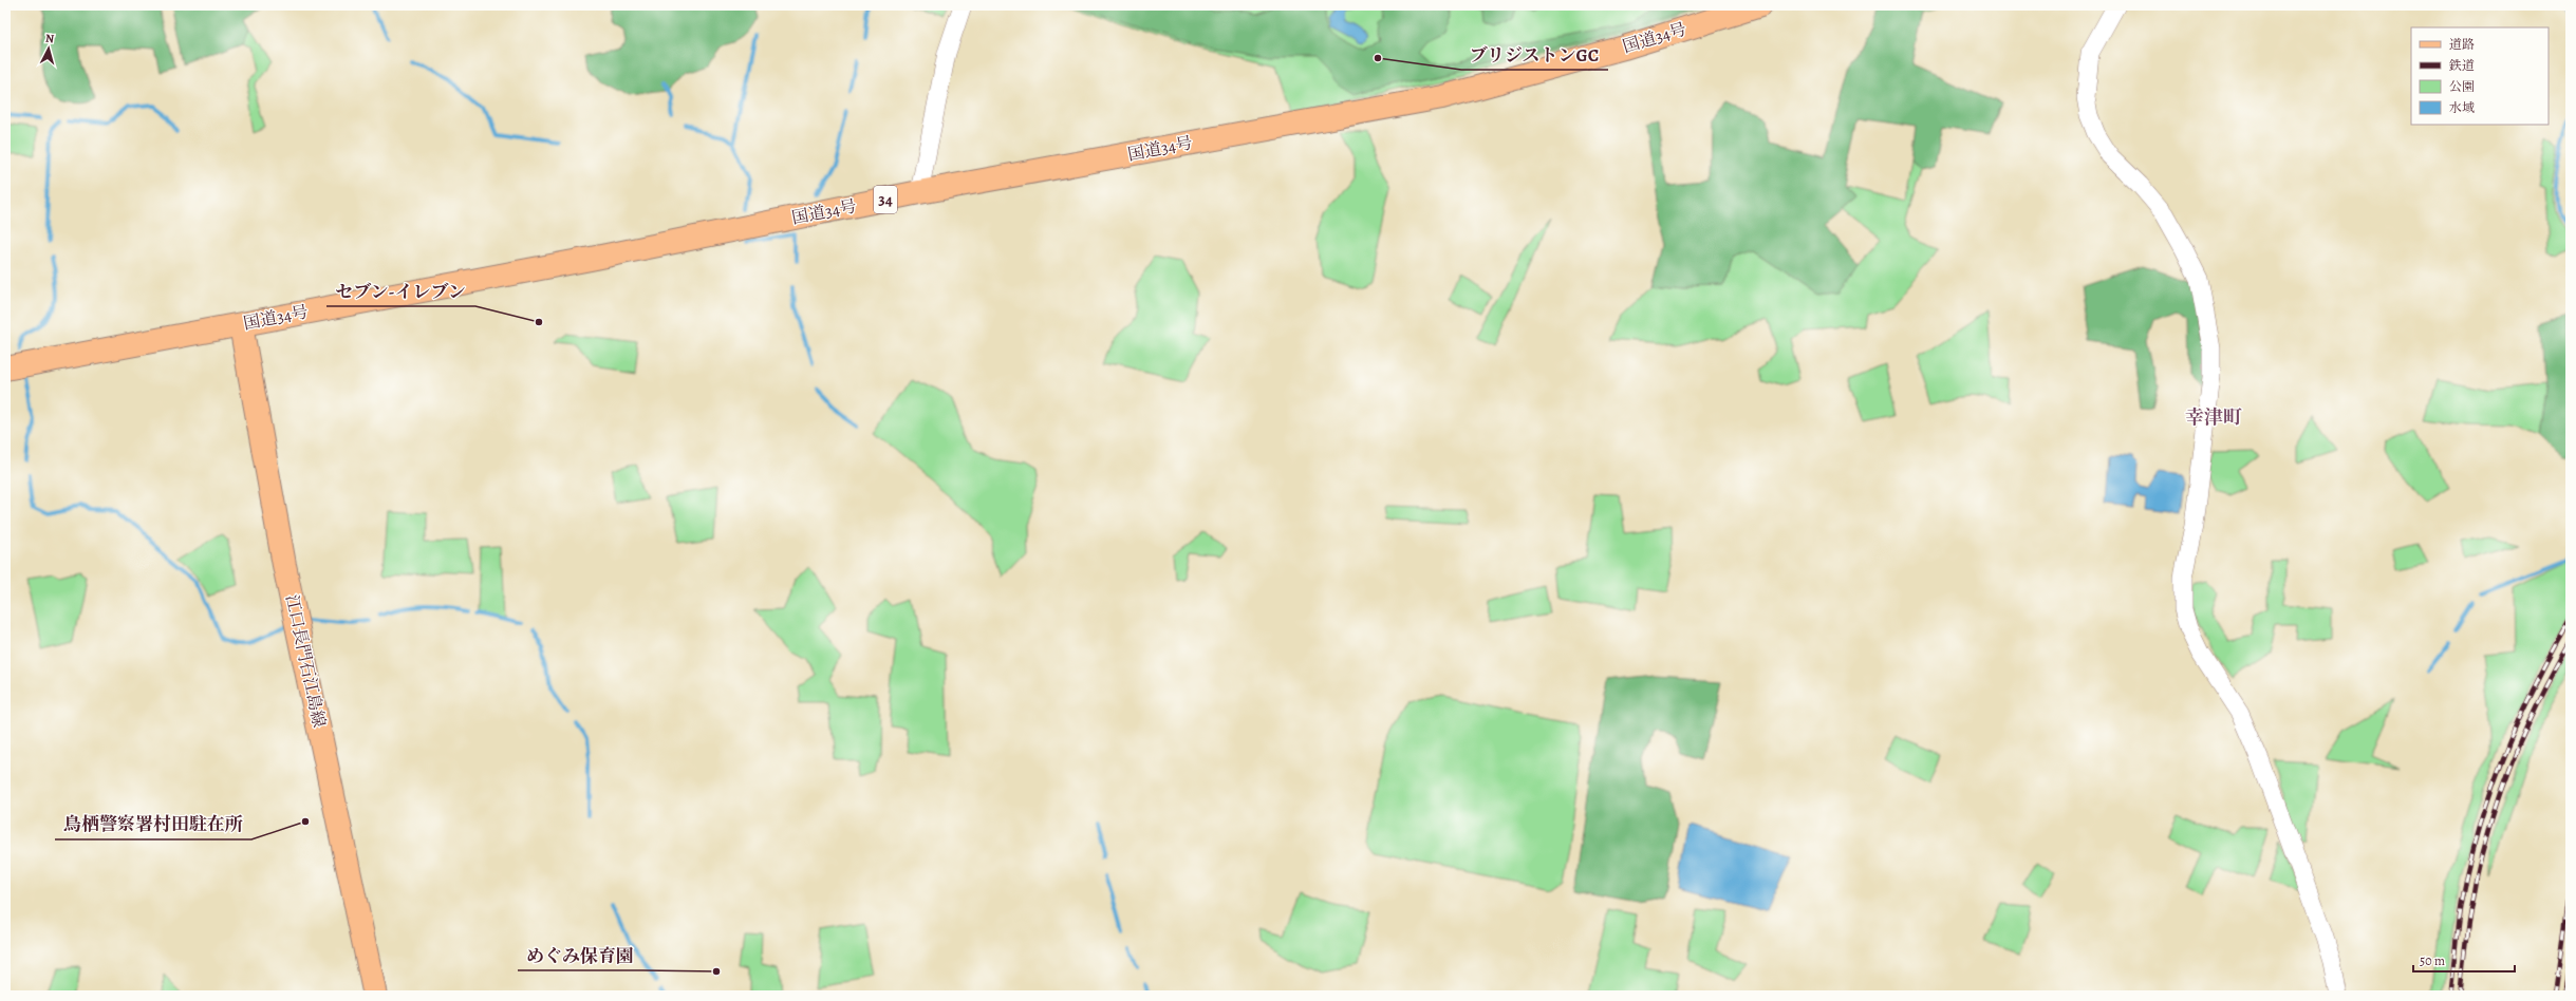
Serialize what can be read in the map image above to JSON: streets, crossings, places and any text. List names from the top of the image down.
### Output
{
  "streets": {
    "main road": ["国道34号", "34", "江口長門石江島線"]
  },
  "crossings": [
    ["国道34号", "江口長門石江島線"]
  ],
  "districts": ["幸津町"],
  "places": [
    "ブリジストンGC",
    "セブン-イレブン",
    "鳥栖警察署村田駐在所",
    "めぐみ保育園"
  ],
  "legend": [
    "道路",
    "鉄道",
    "公園",
    "水域"
  ],
  "scale_bar": "50 m",
  "north": "top"
}
